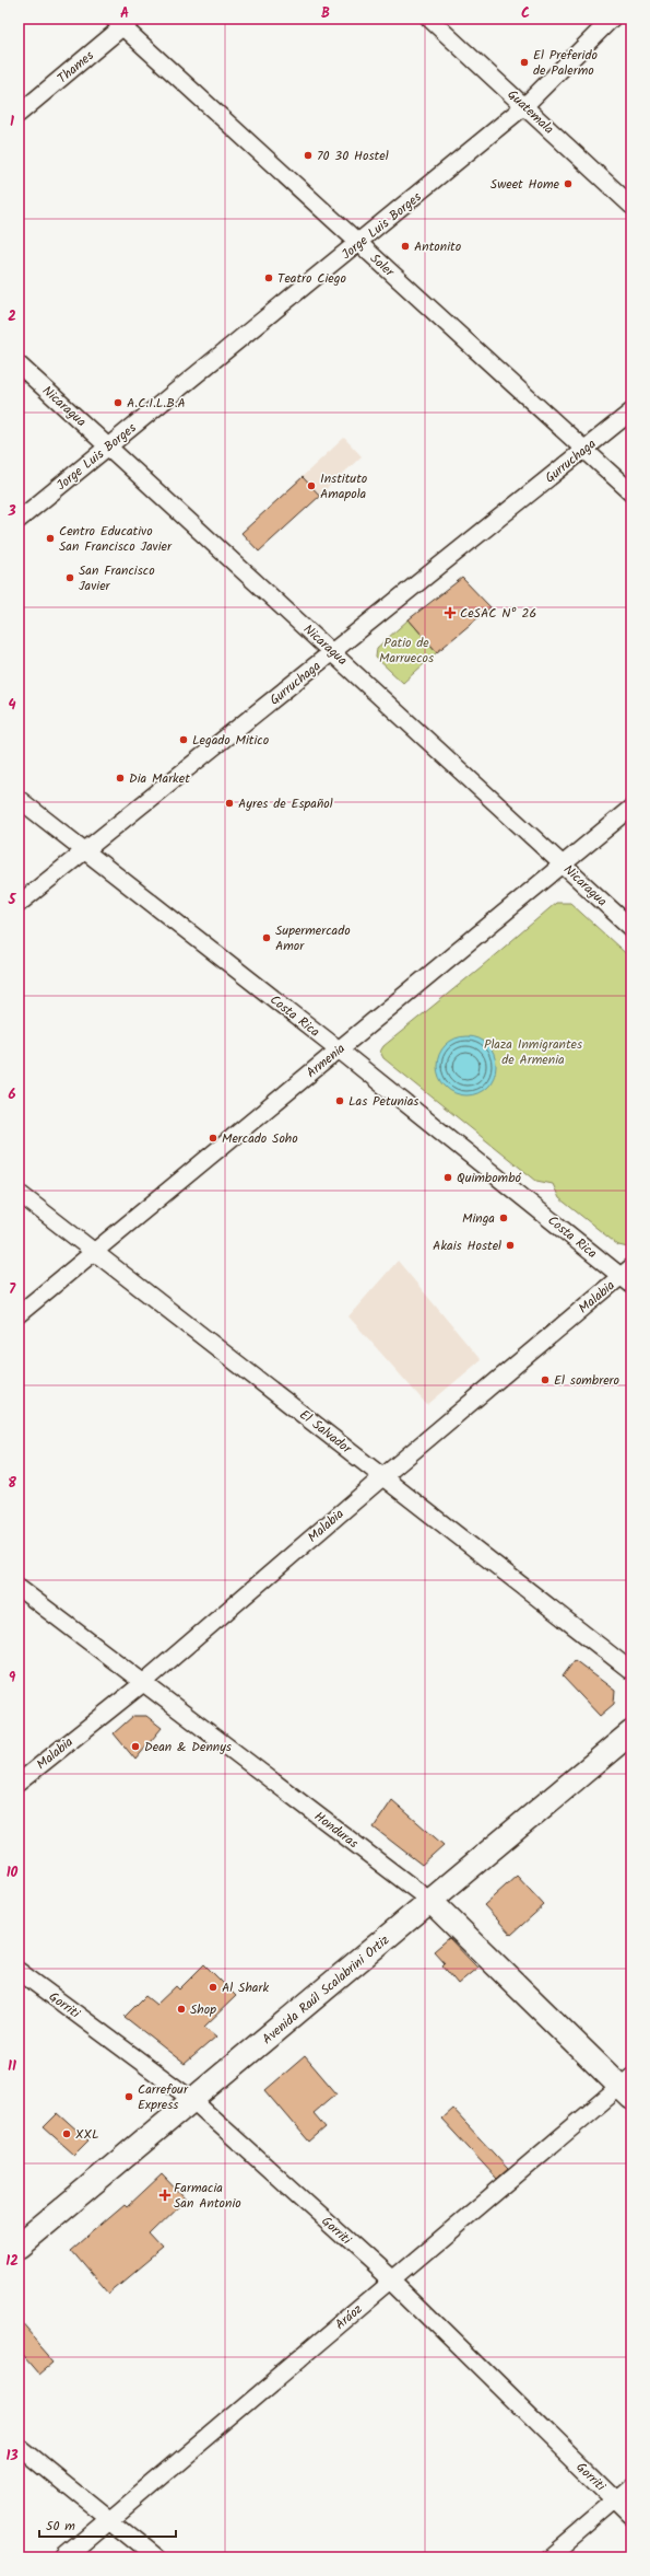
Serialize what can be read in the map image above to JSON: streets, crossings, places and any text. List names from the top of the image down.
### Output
{
  "streets": {
    "main road": ["Honduras", "Avenida Raúl Scalabrini Ortiz"],
    "street": [
      "Thames",
      "Guatemala",
      "Jorge Luis Borges",
      "Soler",
      "Nicaragua",
      "Gurruchaga",
      "Costa Rica",
      "Armenia",
      "Malabia",
      "El Salvador",
      "Gorriti",
      "Aráoz"
    ]
  },
  "crossings": [
    ["Thames", "Soler"],
    ["Guatemala", "Jorge Luis Borges"],
    ["Jorge Luis Borges", "Soler"],
    ["Jorge Luis Borges", "Nicaragua"],
    ["Soler", "Gurruchaga"],
    ["Nicaragua", "Gurruchaga"],
    ["Nicaragua", "Armenia"],
    ["Gurruchaga", "Costa Rica"],
    ["Costa Rica", "Armenia"],
    ["Costa Rica", "Malabia"],
    ["Armenia", "El Salvador"],
    ["Malabia", "El Salvador"],
    ["Malabia", "Honduras"],
    ["Honduras", "Avenida Raúl Scalabrini Ortiz"],
    ["Honduras", "Aráoz"],
    ["Avenida Raúl Scalabrini Ortiz", "Gorriti"],
    ["Gorriti", "Aráoz"]
  ],
  "parks": ["Patio de Marruecos", "Plaza Inmigrantes de Armenia"],
  "places": {
    "other": [
      "El Preferido de Palermo",
      "70 30 Hostel",
      "Sweet Home",
      "Antonito",
      "Teatro Ciego",
      "A.C.I.L.B.A",
      "Instituto Amapola",
      "Centro Educativo San Francisco Javier",
      "San Francisco Javier",
      "Legado Mitico",
      "Dia Market",
      "Ayres de Español",
      "Supermercado Amor",
      "Las Petunias",
      "Mercado Soho",
      "Quimbombó",
      "Minga",
      "Akais Hostel",
      "El sombrero",
      "Dean & Dennys",
      "Al Shark",
      "Shop",
      "Carrefour Express",
      "XXL"
    ],
    "health": ["CeSAC Nº 26", "Farmacia San Antonio"]
  },
  "scale_bar": "50 m",
  "grid": {
    "columns": ["A", "B", "C"],
    "rows": [
      "1",
      "2",
      "3",
      "4",
      "5",
      "6",
      "7",
      "8",
      "9",
      "10",
      "11",
      "12",
      "13"
    ]
  }
}
